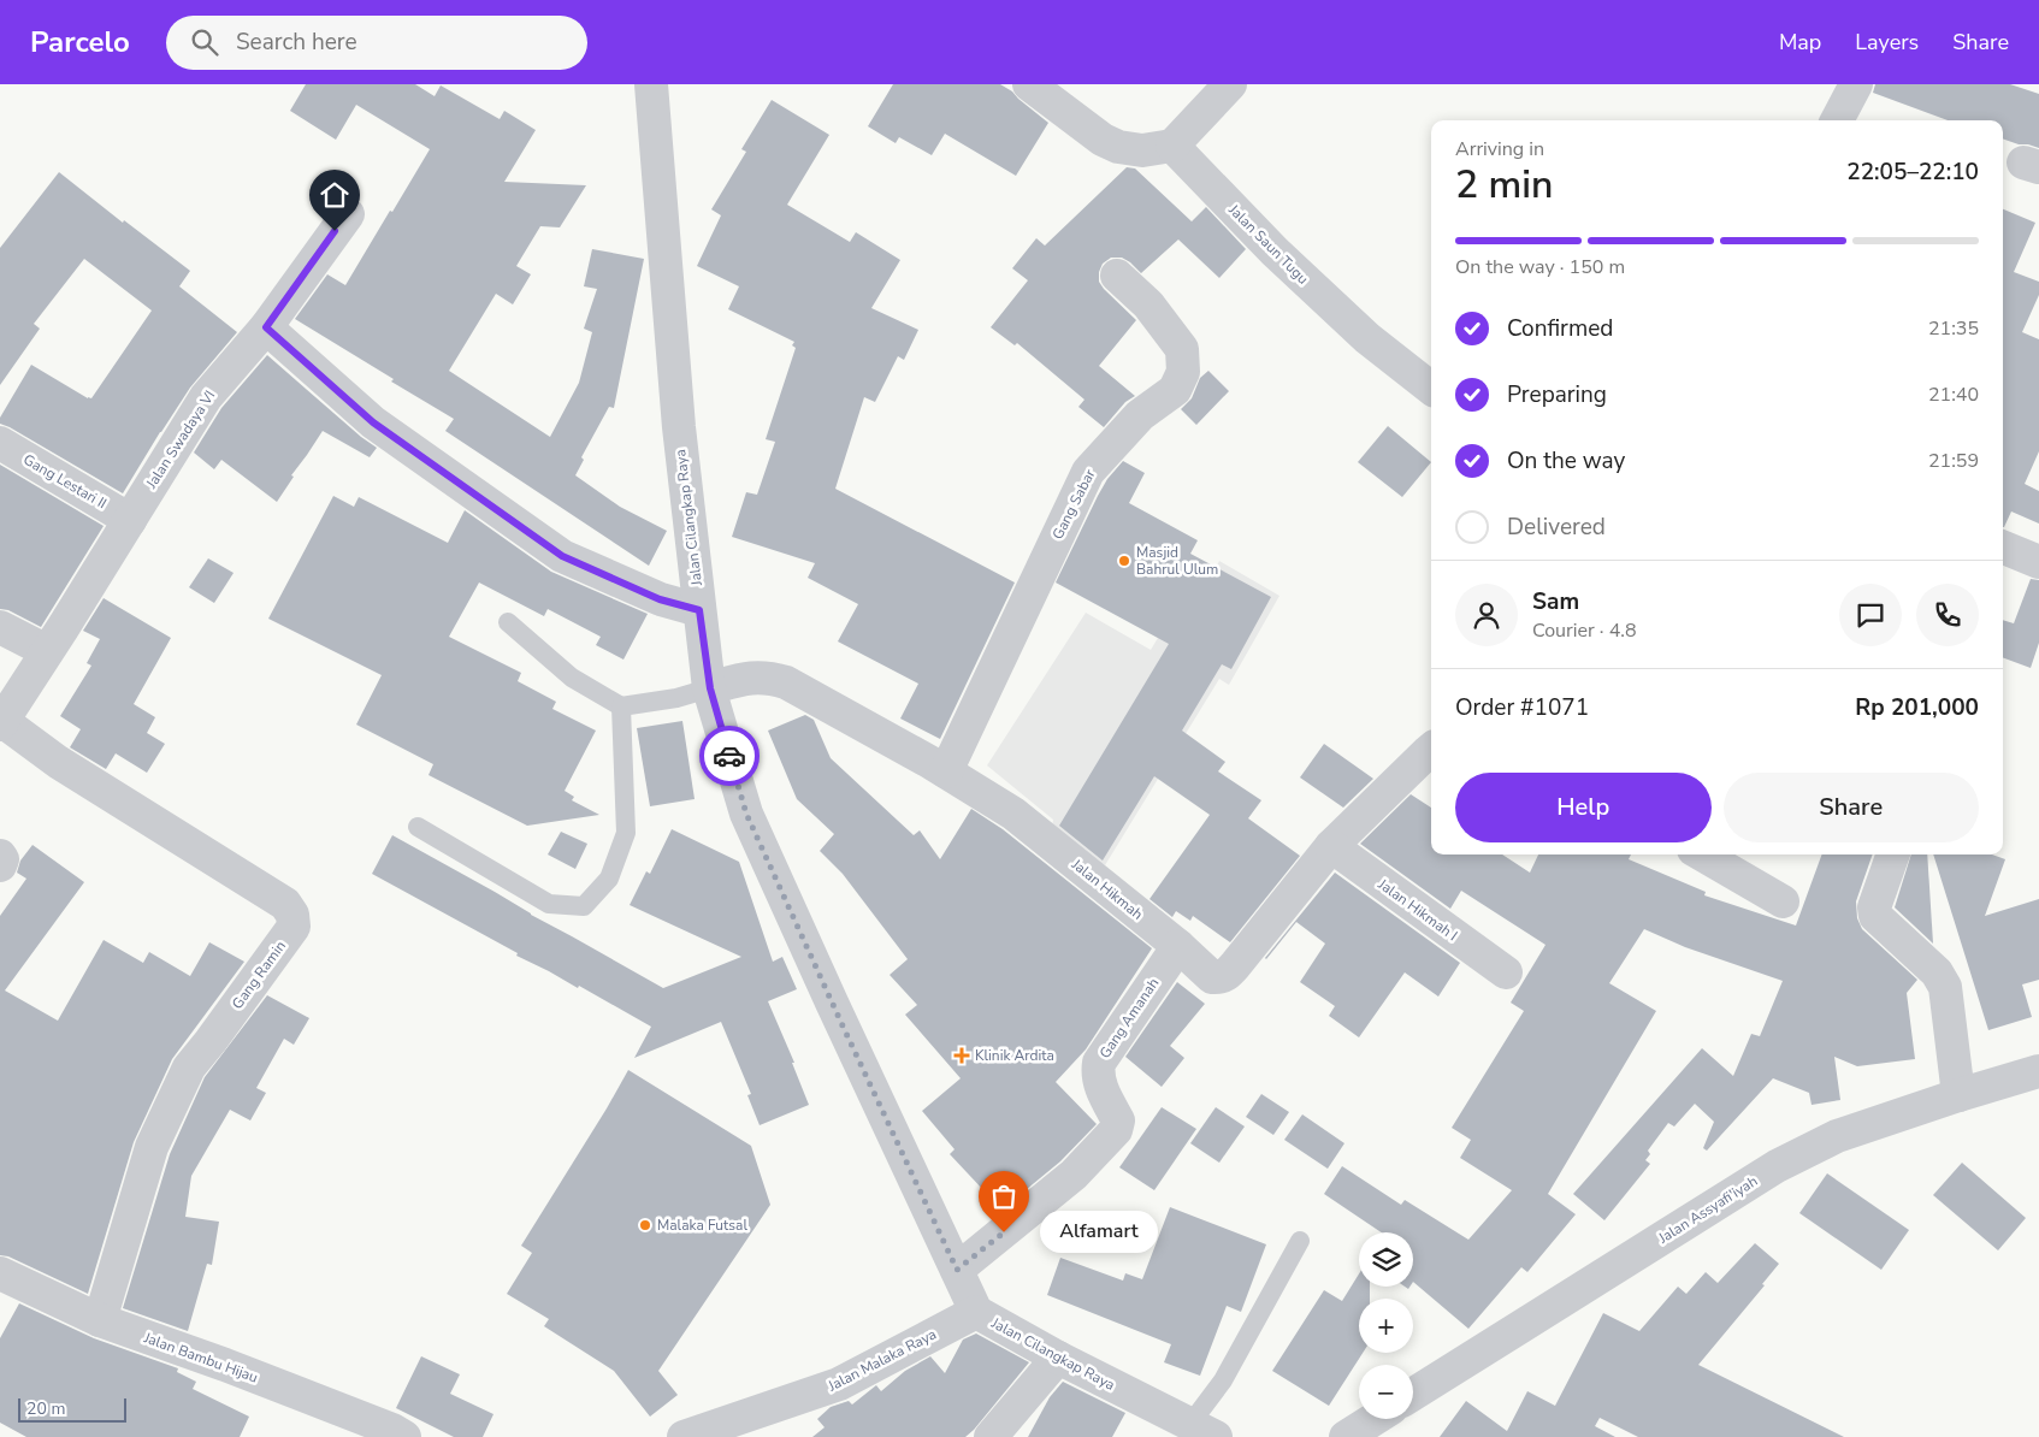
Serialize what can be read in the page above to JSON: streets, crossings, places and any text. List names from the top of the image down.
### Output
{
  "streets": {
    "street": [
      "Jalan Saun Tugu",
      "Jalan Swadaya VI",
      "Gang Lestari II",
      "Gang Sabar",
      "Jalan Cilangkap Raya",
      "Jalan Hikmah",
      "Jalan Hikmah I",
      "Gang Ramin",
      "Gang Amanah",
      "Jalan Assyafi'iyah",
      "Jalan Bambu Hijau",
      "Jalan Malaka Raya"
    ]
  },
  "crossings": [
    ["Jalan Swadaya VI", "Gang Lestari II"],
    ["Jalan Swadaya VI", "Gang Ramin"],
    ["Gang Sabar", "Jalan Hikmah"],
    ["Jalan Cilangkap Raya", "Jalan Hikmah"],
    ["Jalan Cilangkap Raya", "Gang Amanah"],
    ["Jalan Cilangkap Raya", "Jalan Malaka Raya"],
    ["Jalan Hikmah", "Jalan Hikmah I"],
    ["Jalan Hikmah", "Gang Amanah"],
    ["Gang Ramin", "Jalan Bambu Hijau"]
  ],
  "places": {
    "other": ["Masjid Bahrul Ulum", "Malaka Futsal", "Alfamart"],
    "health": ["Klinik Ardita"]
  },
  "scale_bar": "20 m",
  "page": {
    "header": "Parcelo",
    "search": "Search here",
    "nav": ["Map", "Layers", "Share"],
    "heading": ["2 min", "Arriving in", "22:05–22:10"],
    "panel": [
      "Sam",
      "Courier · 4.8",
      "Order #1071",
      "Rp 201,000"
    ],
    "bar": "On the way · 150 m",
    "list": [
      ["Confirmed", "21:35"],
      ["Preparing", "21:40"],
      ["On the way", "21:59"],
      "Delivered"
    ],
    "buttons": ["Help", "Share"],
    "bubble": "Alfamart",
    "map_buttons": ["+", "−"],
    "scale": "20 m"
  }
}
